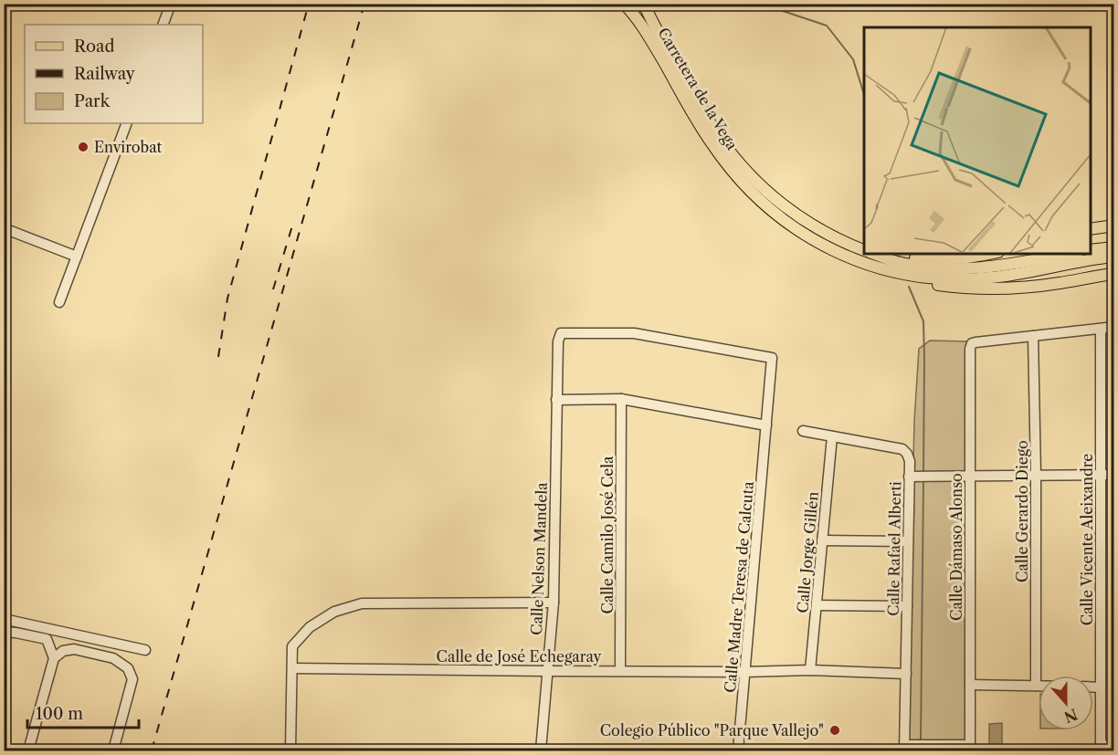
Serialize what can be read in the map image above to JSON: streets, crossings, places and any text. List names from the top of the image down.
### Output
{
  "streets": {
    "main road": ["Carretera de la Vega"],
    "street": [
      "Calle Gerardo Diego",
      "Calle Camilo José Cela",
      "Calle Vicente Aleixandre",
      "Calle Dámaso Alonso",
      "Calle Rafael Alberti",
      "Calle Jorge Gillén",
      "Calle Nelson Mandela",
      "Calle Madre Teresa de Calcuta",
      "Calle de José Echegaray"
    ]
  },
  "crossings": [
    ["Calle Gerardo Diego", "Calle Dámaso Alonso"],
    ["Calle Camilo José Cela", "Calle de José Echegaray"],
    ["Calle Rafael Alberti", "Calle Jorge Gillén"],
    ["Calle Rafael Alberti", "Calle de José Echegaray"],
    ["Calle Jorge Gillén", "Calle de José Echegaray"],
    ["Calle Nelson Mandela", "Calle Madre Teresa de Calcuta"],
    ["Calle Nelson Mandela", "Calle de José Echegaray"],
    ["Calle Madre Teresa de Calcuta", "Calle de José Echegaray"]
  ],
  "places": ["Envirobat", "Colegio Público \"Parque Vallejo\""],
  "legend": ["Road", "Railway", "Park"],
  "scale_bar": "100 m",
  "north": "bottom"
}
